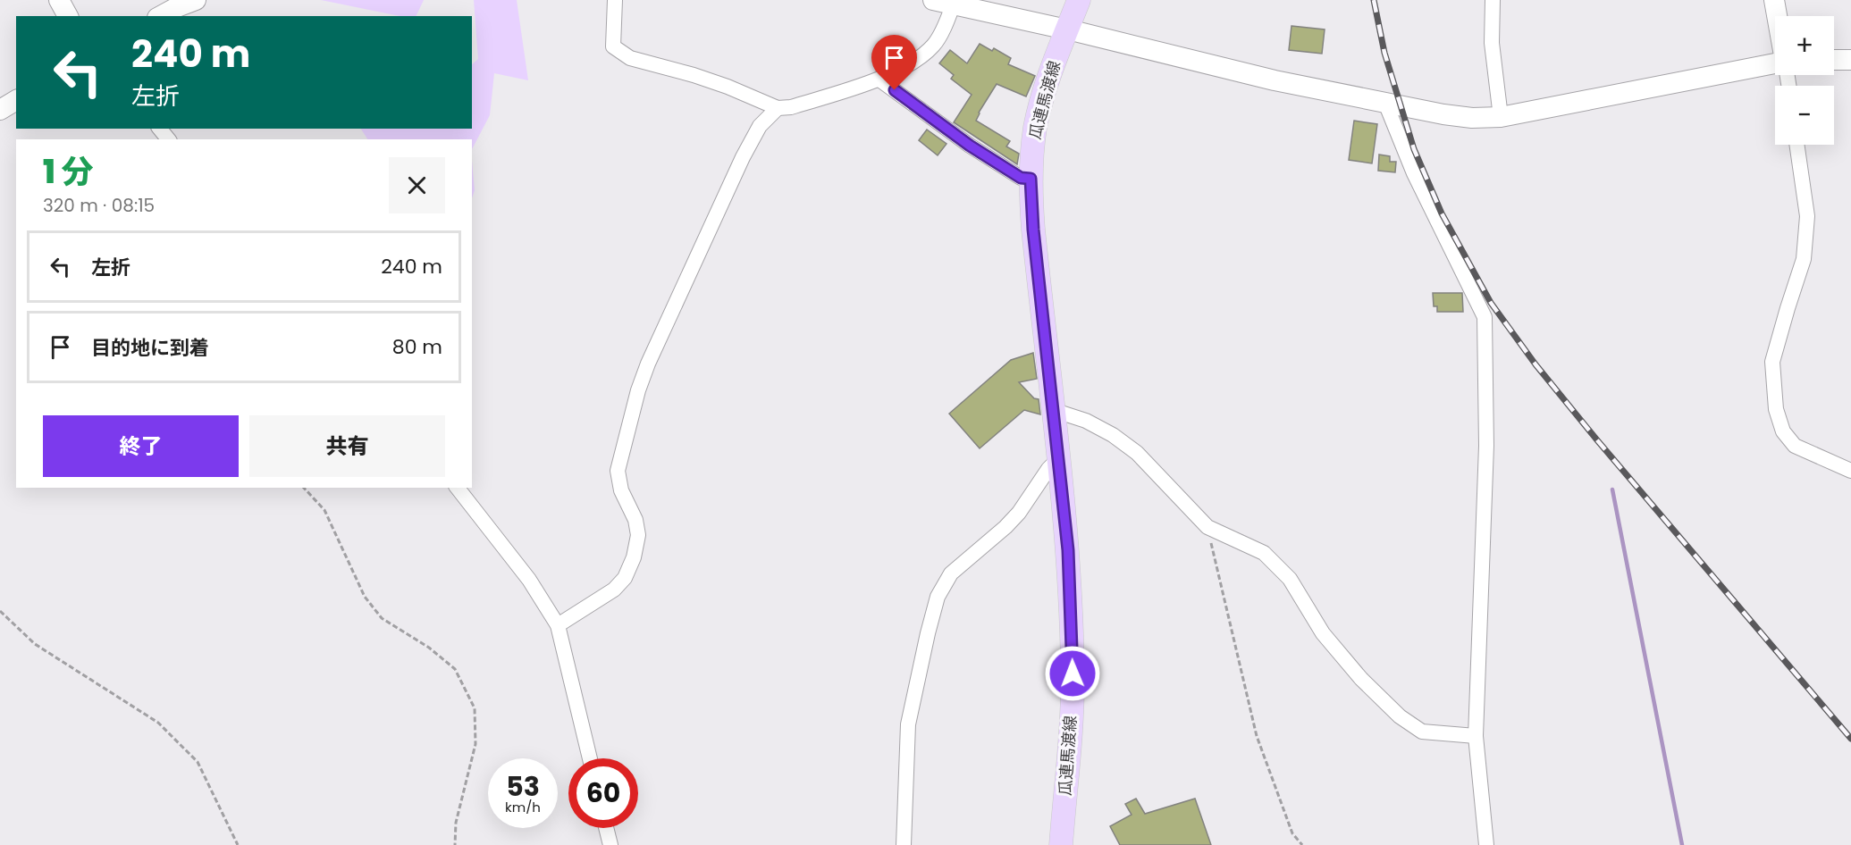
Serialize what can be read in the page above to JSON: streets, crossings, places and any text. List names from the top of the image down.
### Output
{
  "streets": {
    "main road": ["瓜連馬渡線"]
  },
  "page": {
    "map_buttons": ["+", "−"],
    "turn": ["240 m", "左折"],
    "heading": ["1 分", "320 m · 08:15"],
    "list": [
      {
        "name": "左折",
        "value": "240 m"
      },
      {
        "name": "目的地に到着",
        "value": "80 m"
      }
    ],
    "buttons": ["終了", "共有"],
    "speed": "53 km/h",
    "limit": "60"
  }
}
